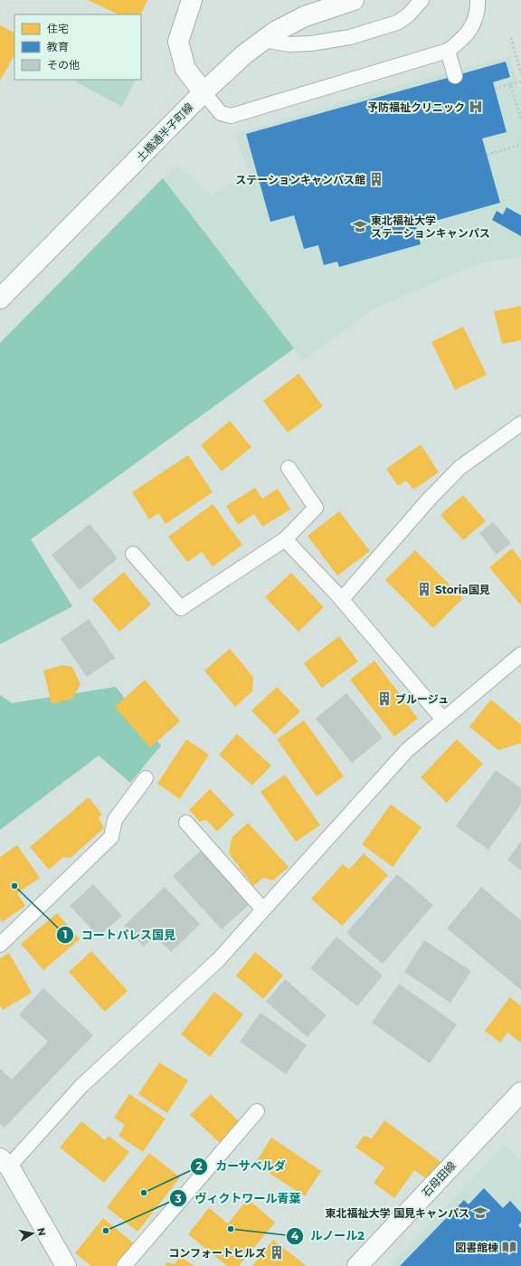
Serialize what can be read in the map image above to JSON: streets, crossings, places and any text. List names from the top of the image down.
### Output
{
  "streets": {
    "street": ["土橋通半子町線", "石母田線"]
  },
  "places": {
    "hospital": ["予防福祉クリニック"],
    "building": [
      "ステーションキャンパス館",
      "Storia国見",
      "ブルージュ",
      "コンフォートヒルズ"
    ],
    "school or university": ["東北福祉大学 ステーションキャンパス", "東北福祉大学 国見キャンパス"],
    "other": [
      "コートパレス国見",
      "カーサベルダ",
      "ルノール2",
      "ヴィクトワール青葉"
    ],
    "library": ["図書館棟"]
  },
  "legend": ["住宅", "教育", "その他"],
  "north": "right"
}
